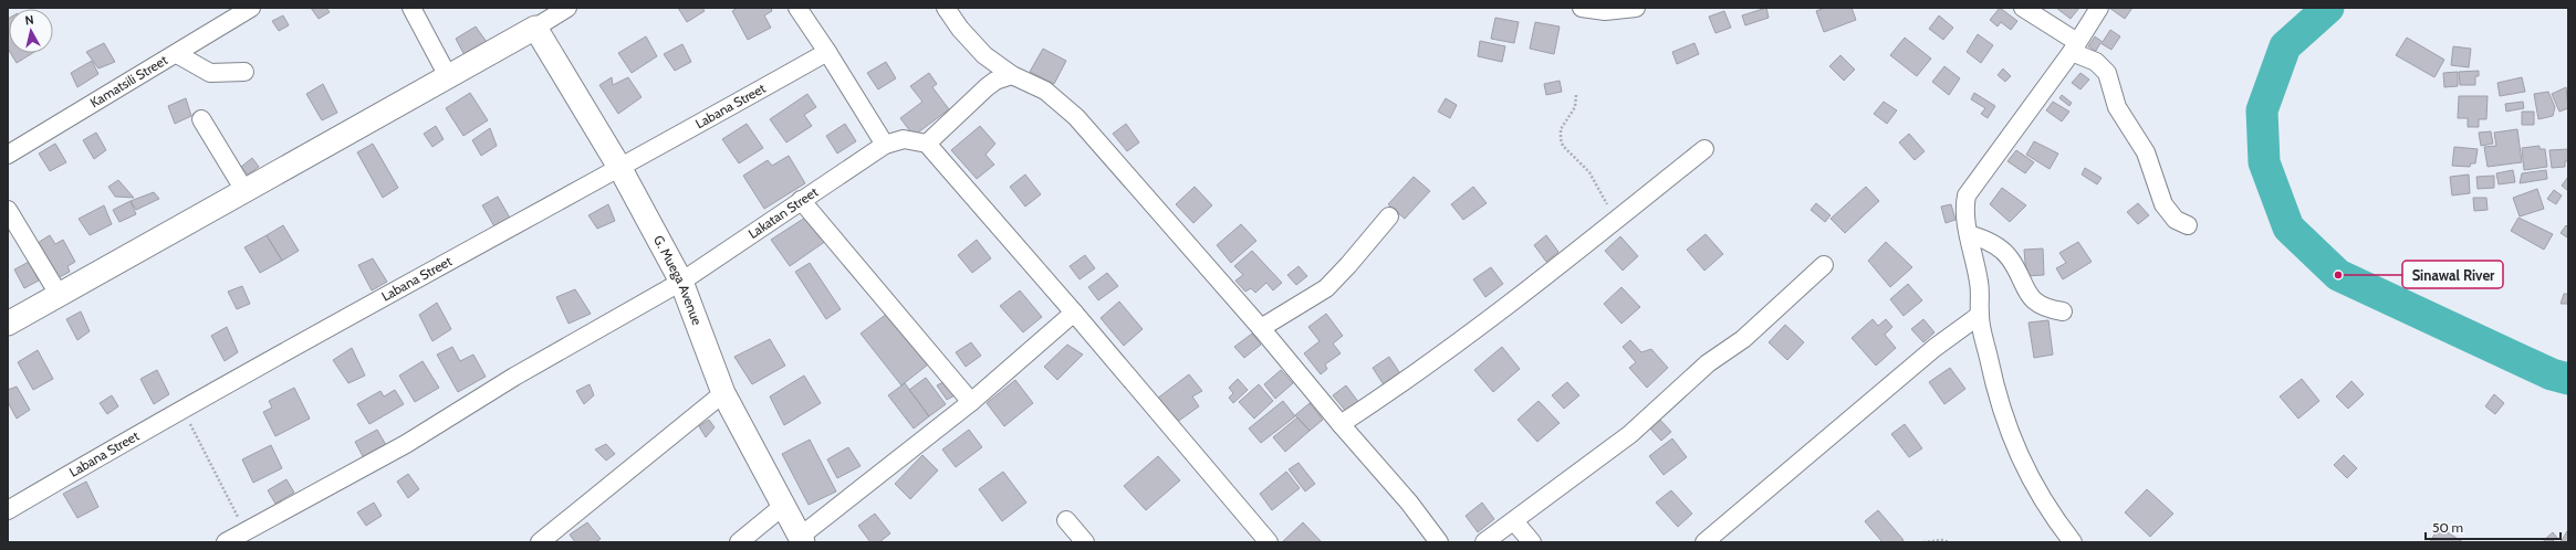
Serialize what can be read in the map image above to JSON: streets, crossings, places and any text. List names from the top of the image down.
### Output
{
  "streets": {
    "street": [
      "Kamatsili Street",
      "Labana Street",
      "Lakatan Street",
      "G. Muega Avenue"
    ]
  },
  "crossings": [
    ["Labana Street", "G. Muega Avenue"],
    ["Lakatan Street", "G. Muega Avenue"]
  ],
  "places": ["Sinawal River"],
  "scale_bar": "50 m",
  "north": "top"
}
